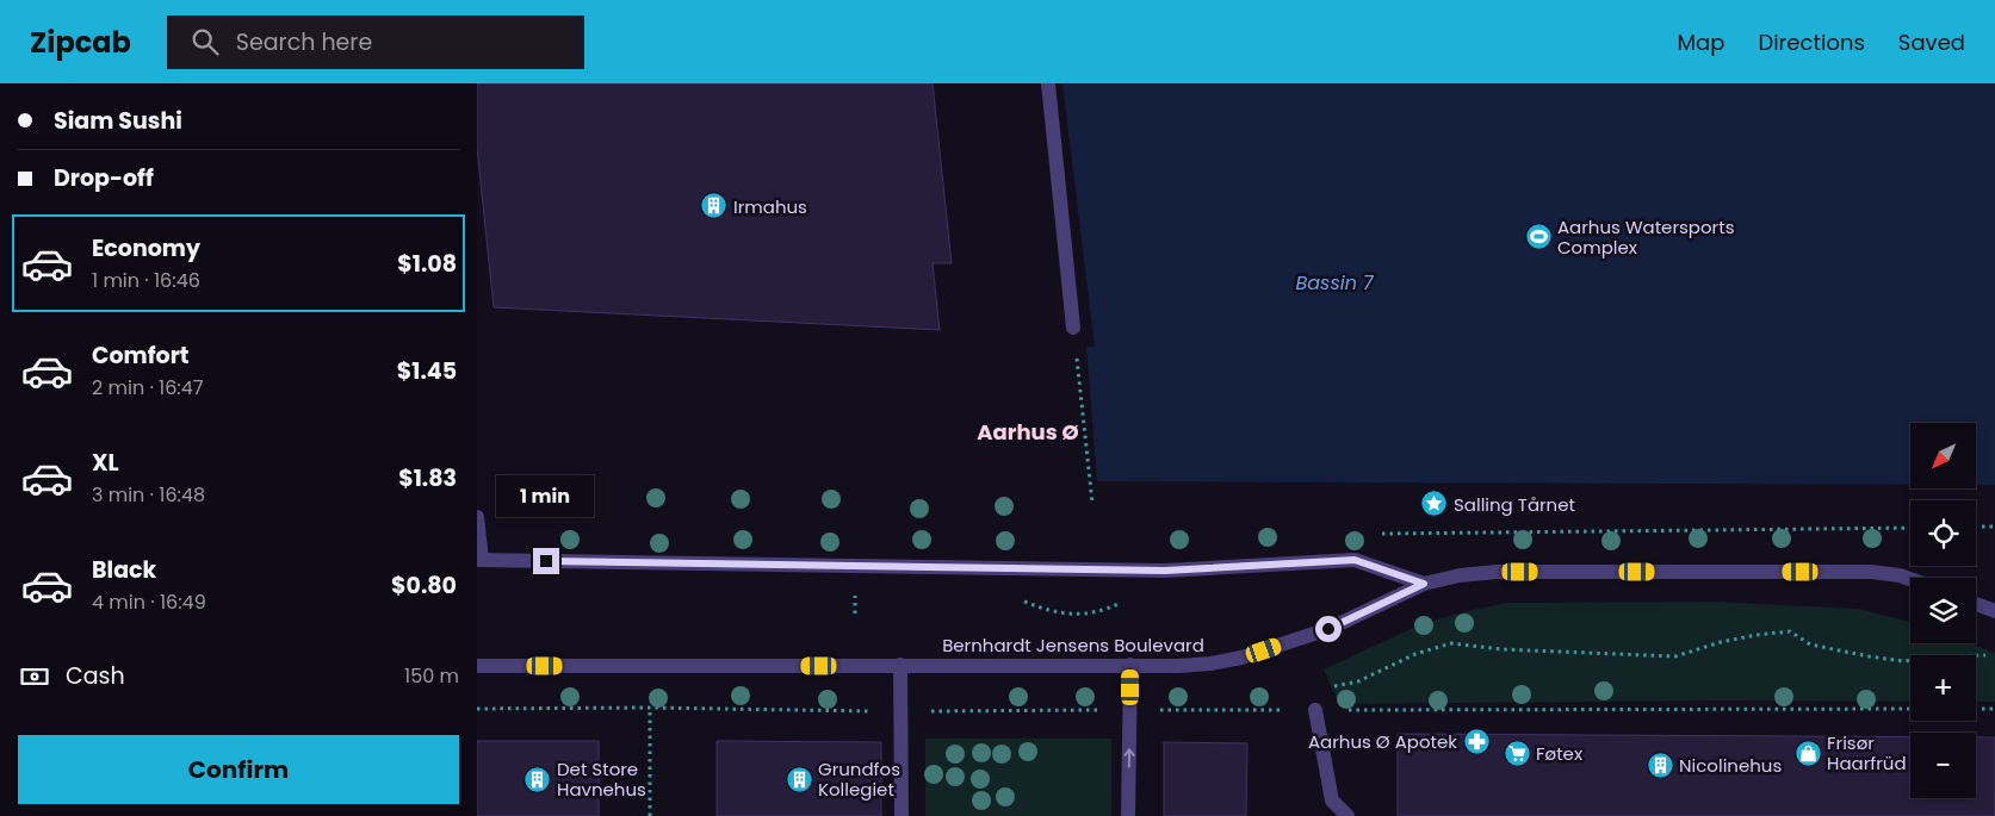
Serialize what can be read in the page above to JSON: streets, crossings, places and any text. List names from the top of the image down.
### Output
{
  "streets": {
    "street": ["Bernhardt Jensens Boulevard"]
  },
  "districts": ["Aarhus Ø"],
  "water": ["Bassin 7"],
  "places": {
    "building": [
      "Irmahus",
      "Nicolinehus",
      "Det Store Havnehus",
      "Grundfos Kollegiet"
    ],
    "sports": ["Aarhus Watersports Complex"],
    "place": ["Salling Tårnet"],
    "pharmacy": ["Aarhus Ø Apotek"],
    "supermarket": ["Føtex"],
    "shop": ["Frisør Haarfrüd"]
  },
  "north": "bottom left",
  "page": {
    "header": "Zipcab",
    "search": "Search here",
    "nav": ["Map", "Directions", "Saved"],
    "banner": ["Siam Sushi", "Drop-off"],
    "list": [
      {
        "name": "Economy",
        "note": "1 min · 16:46",
        "value": "$1.08"
      },
      {
        "name": "Comfort",
        "note": "2 min · 16:47",
        "value": "$1.45"
      },
      {
        "name": "XL",
        "note": "3 min · 16:48",
        "value": "$1.83"
      },
      {
        "name": "Black",
        "note": "4 min · 16:49",
        "value": "$0.80"
      }
    ],
    "map_buttons": ["+", "−"],
    "bubble": "1 min",
    "pay": ["Cash", "150 m"],
    "buttons": "Confirm"
  }
}
